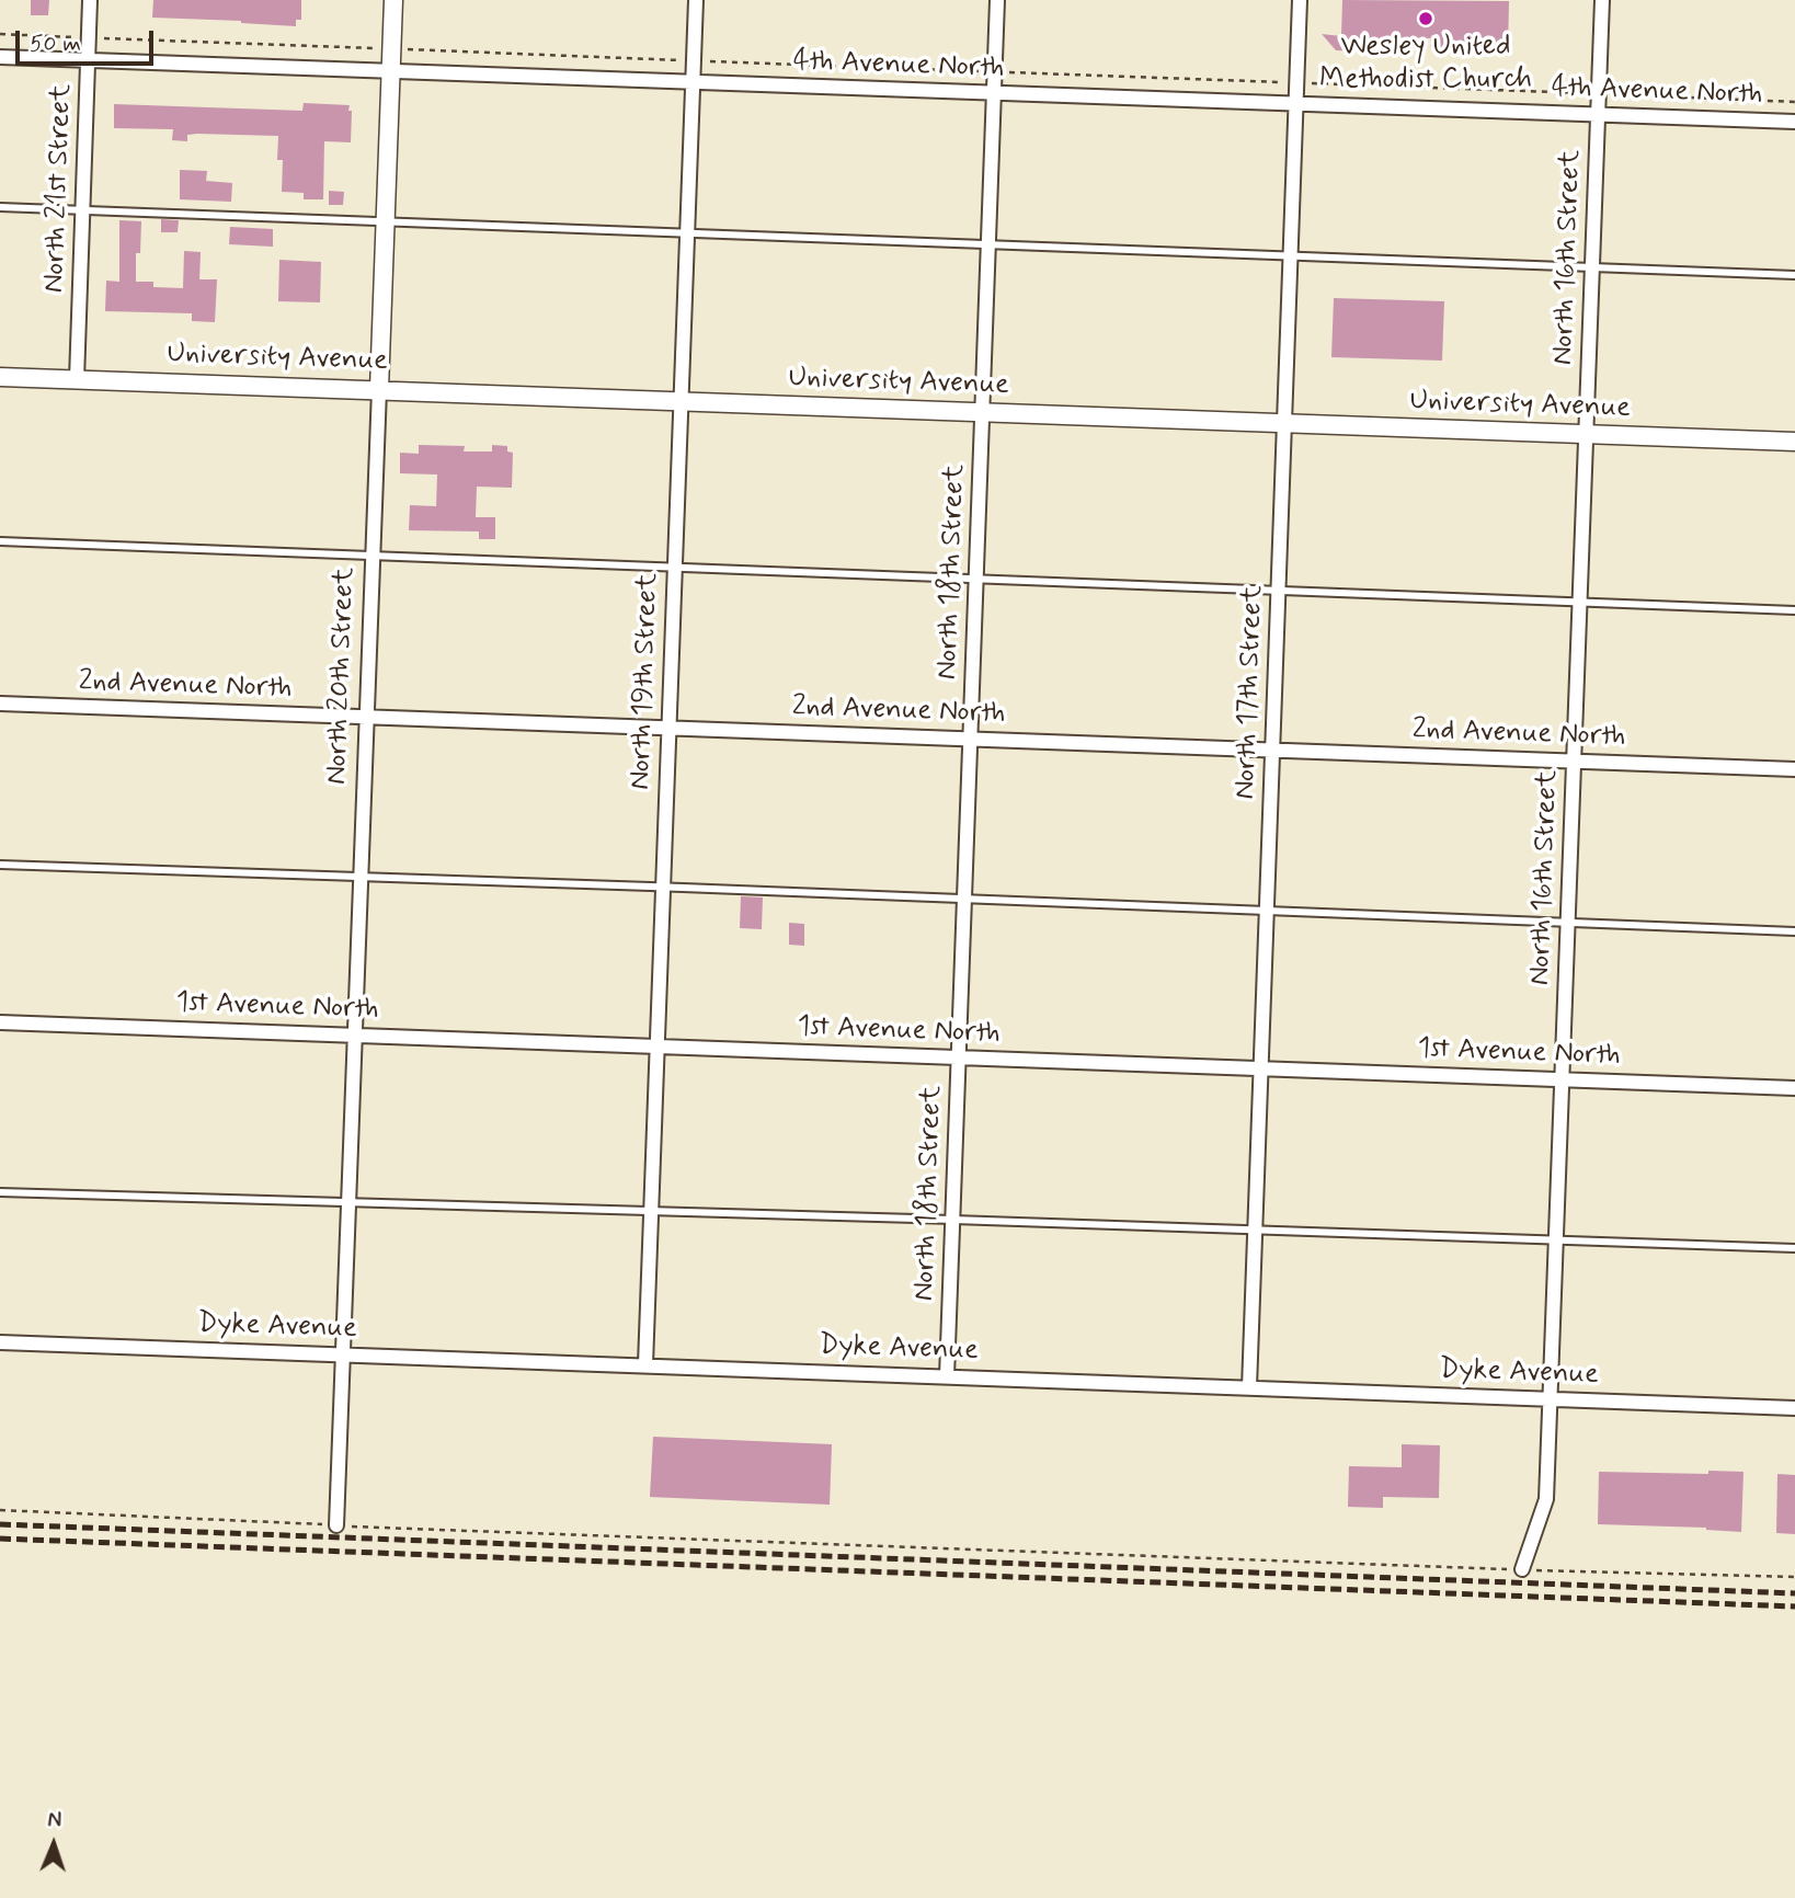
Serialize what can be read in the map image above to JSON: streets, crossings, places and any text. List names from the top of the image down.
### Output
{
  "streets": {
    "street": [
      "4th Avenue North",
      "North 21st Street",
      "North 16th Street",
      "University Avenue",
      "North 18th Street",
      "North 20th Street",
      "North 19th Street",
      "2nd Avenue North",
      "North 17th Street",
      "1st Avenue North",
      "Dyke Avenue"
    ]
  },
  "crossings": [
    ["4th Avenue North", "North 21st Street"],
    ["4th Avenue North", "North 16th Street"],
    ["4th Avenue North", "North 18th Street"],
    ["4th Avenue North", "North 20th Street"],
    ["4th Avenue North", "North 19th Street"],
    ["4th Avenue North", "North 17th Street"],
    ["North 21st Street", "University Avenue"],
    ["North 16th Street", "University Avenue"],
    ["North 16th Street", "2nd Avenue North"],
    ["North 16th Street", "1st Avenue North"],
    ["North 16th Street", "Dyke Avenue"],
    ["University Avenue", "North 18th Street"],
    ["University Avenue", "North 20th Street"],
    ["University Avenue", "North 19th Street"],
    ["University Avenue", "North 17th Street"],
    ["North 18th Street", "2nd Avenue North"],
    ["North 18th Street", "1st Avenue North"],
    ["North 18th Street", "Dyke Avenue"],
    ["North 20th Street", "2nd Avenue North"],
    ["North 20th Street", "1st Avenue North"],
    ["North 20th Street", "Dyke Avenue"],
    ["North 19th Street", "2nd Avenue North"],
    ["North 19th Street", "1st Avenue North"],
    ["North 19th Street", "Dyke Avenue"],
    ["2nd Avenue North", "North 17th Street"],
    ["North 17th Street", "1st Avenue North"],
    ["North 17th Street", "Dyke Avenue"]
  ],
  "places": ["Wesley United Methodist Church"],
  "scale_bar": "50 m",
  "north": "top"
}
